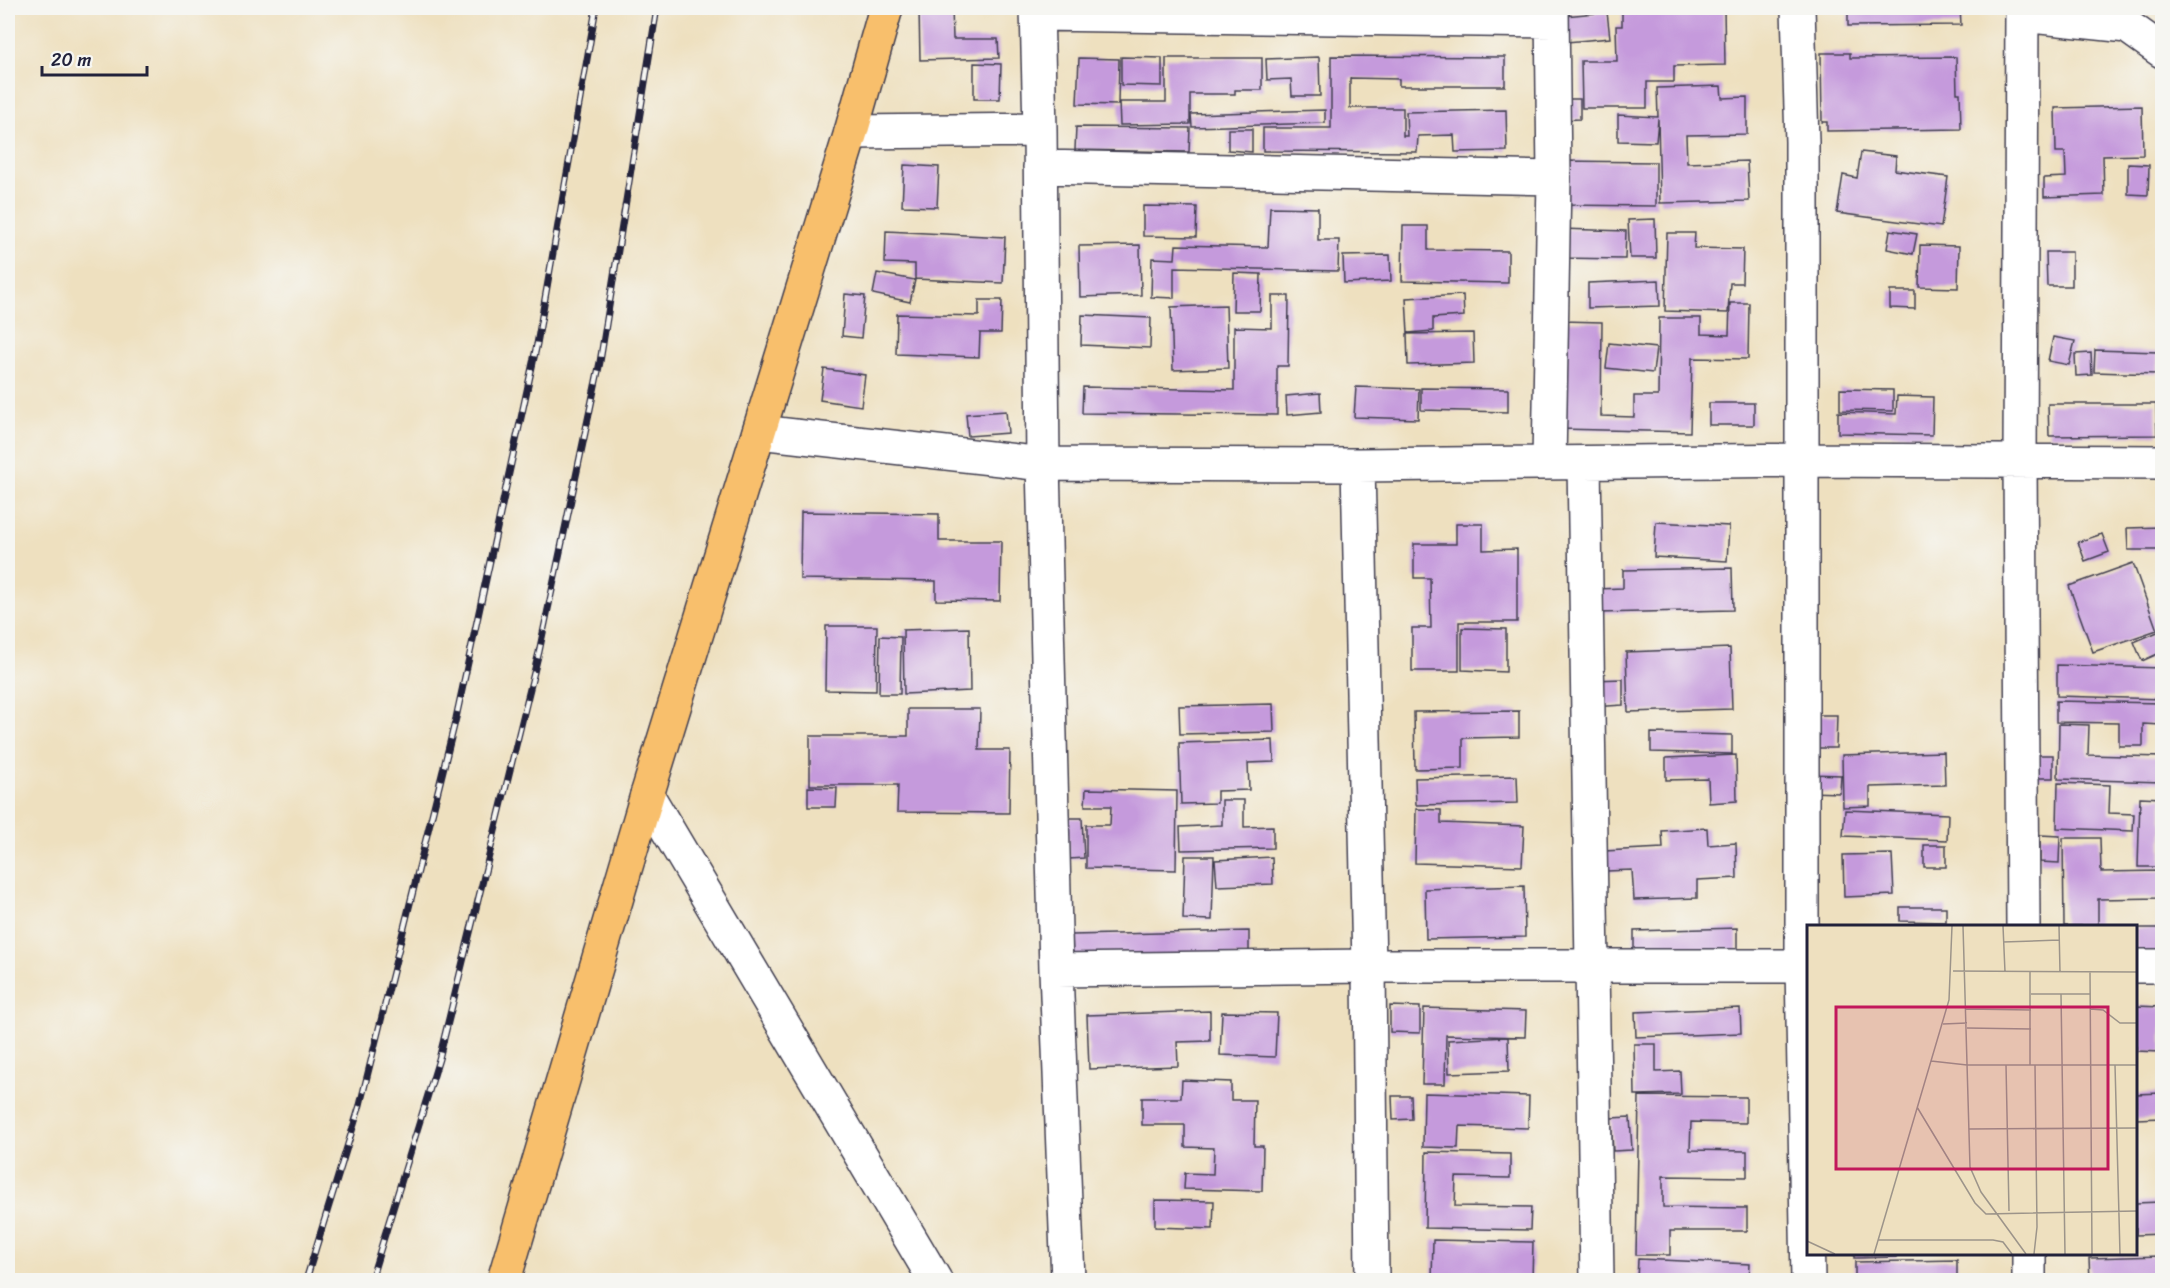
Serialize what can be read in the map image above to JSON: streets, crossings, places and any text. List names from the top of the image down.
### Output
{
  "scale_bar": "20 m"
}
